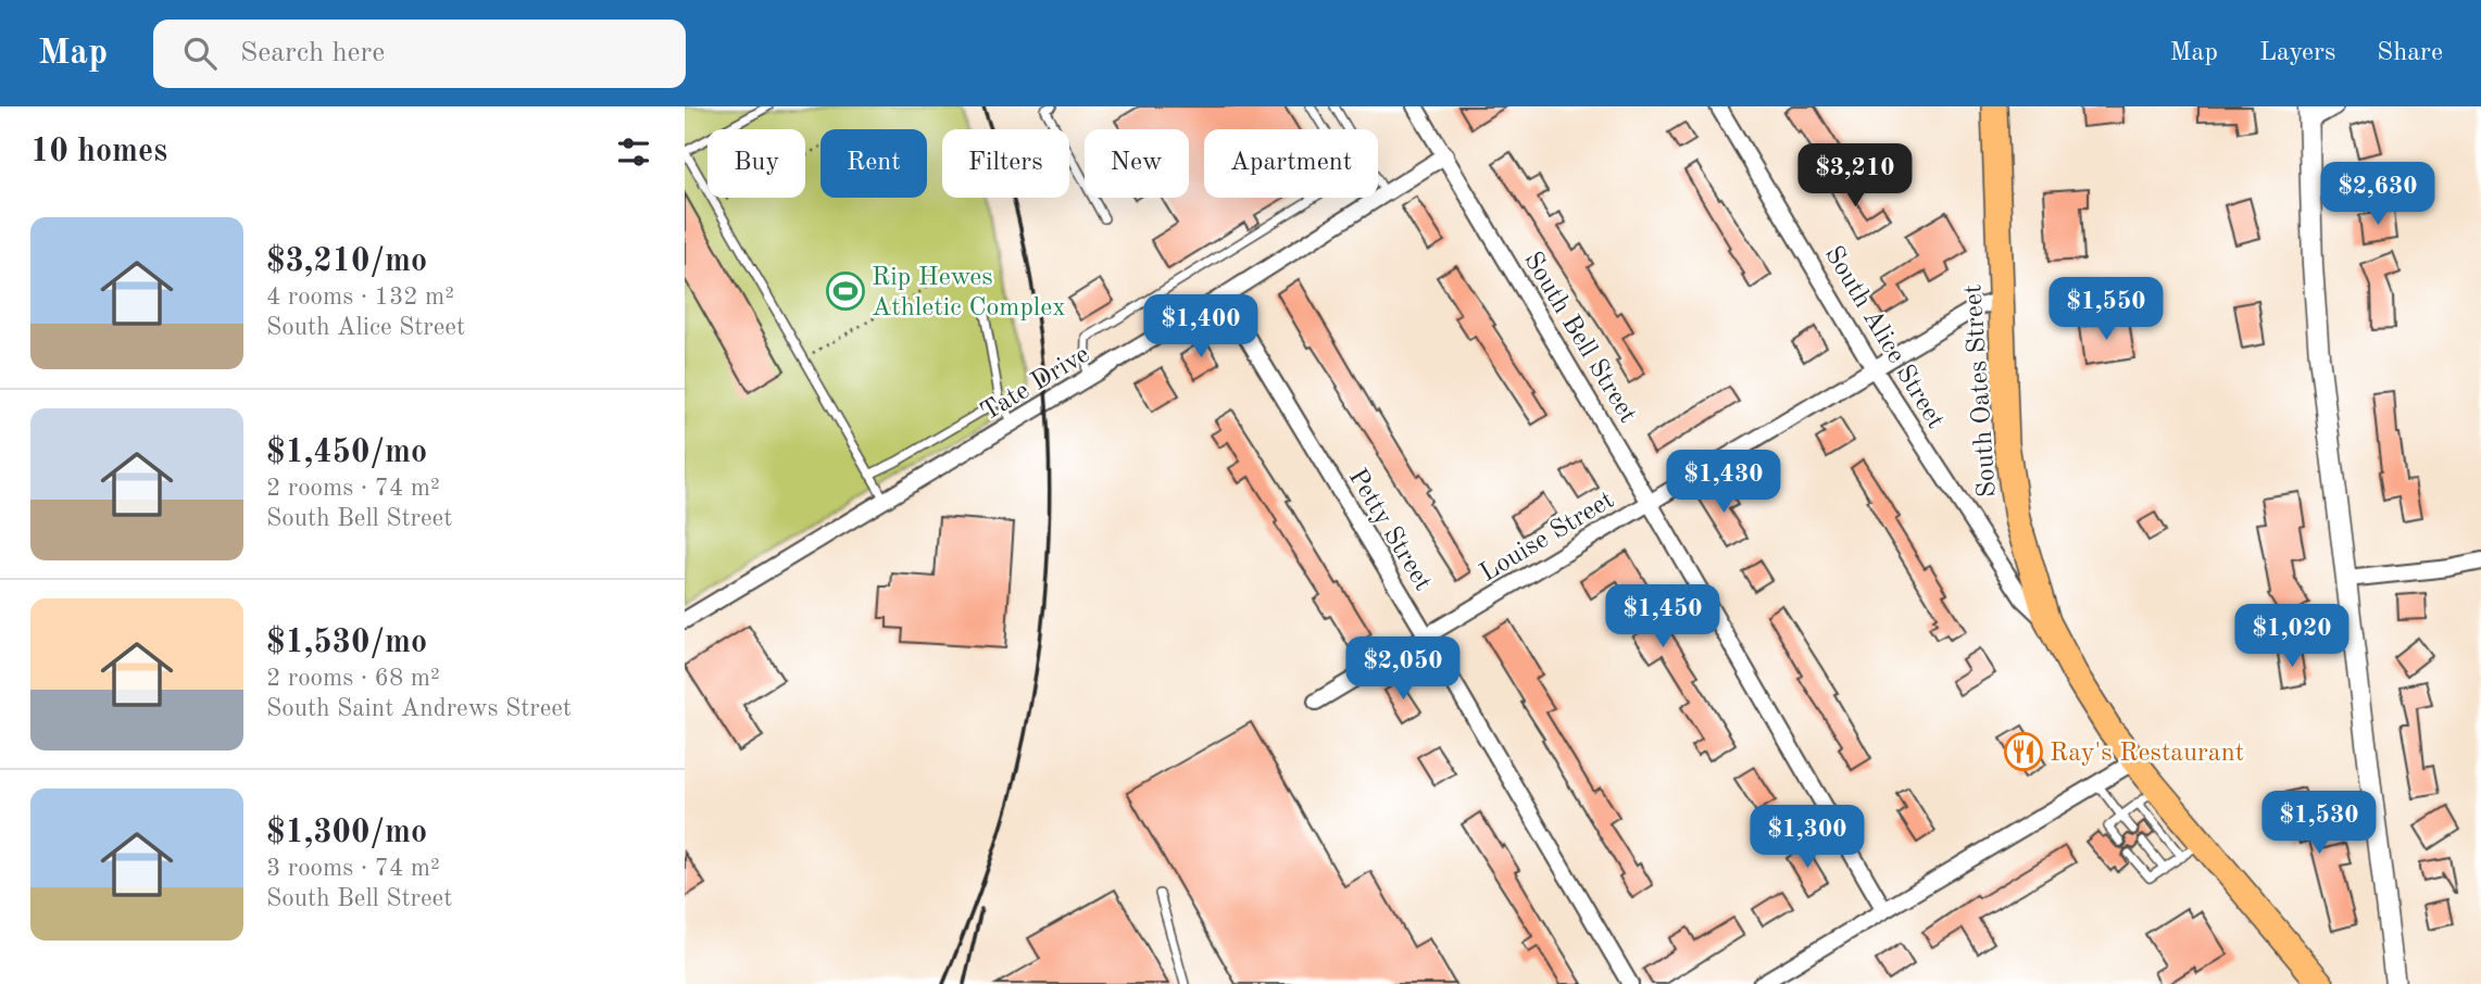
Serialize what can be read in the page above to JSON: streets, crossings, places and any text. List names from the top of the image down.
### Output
{
  "streets": {
    "main road": ["South Oates Street"],
    "street": [
      "South Bell Street",
      "South Alice Street",
      "Tate Drive",
      "Petty Street",
      "Louise Street"
    ]
  },
  "crossings": [
    ["South Bell Street", "Tate Drive"],
    ["South Bell Street", "Louise Street"],
    ["South Alice Street", "South Oates Street"],
    ["South Alice Street", "Louise Street"],
    ["Tate Drive", "Petty Street"],
    ["South Oates Street", "Louise Street"],
    ["Petty Street", "Louise Street"]
  ],
  "places": {
    "sports": ["Rip Hewes Athletic Complex"],
    "restaurant": ["Ray's Restaurant"]
  },
  "page": {
    "header": "Map",
    "search": "Search here",
    "nav": ["Map", "Layers", "Share"],
    "heading": "10 homes",
    "chip": [
      "Buy",
      "Rent",
      "Filters",
      "New",
      "Apartment"
    ],
    "price": [
      "$3,210",
      "$2,630",
      "$1,550",
      "$1,400",
      "$1,430",
      "$1,450",
      "$1,020",
      "$2,050",
      "$1,530",
      "$1,300"
    ],
    "list": [
      {
        "name": "$3,210/mo",
        "note": "4 rooms · 132 m² · South Alice Street"
      },
      {
        "name": "$1,450/mo",
        "note": "2 rooms · 74 m² · South Bell Street"
      },
      {
        "name": "$1,530/mo",
        "note": "2 rooms · 68 m² · South Saint Andrews Street"
      },
      {
        "name": "$1,300/mo",
        "note": "3 rooms · 74 m² · South Bell Street"
      }
    ]
  }
}
